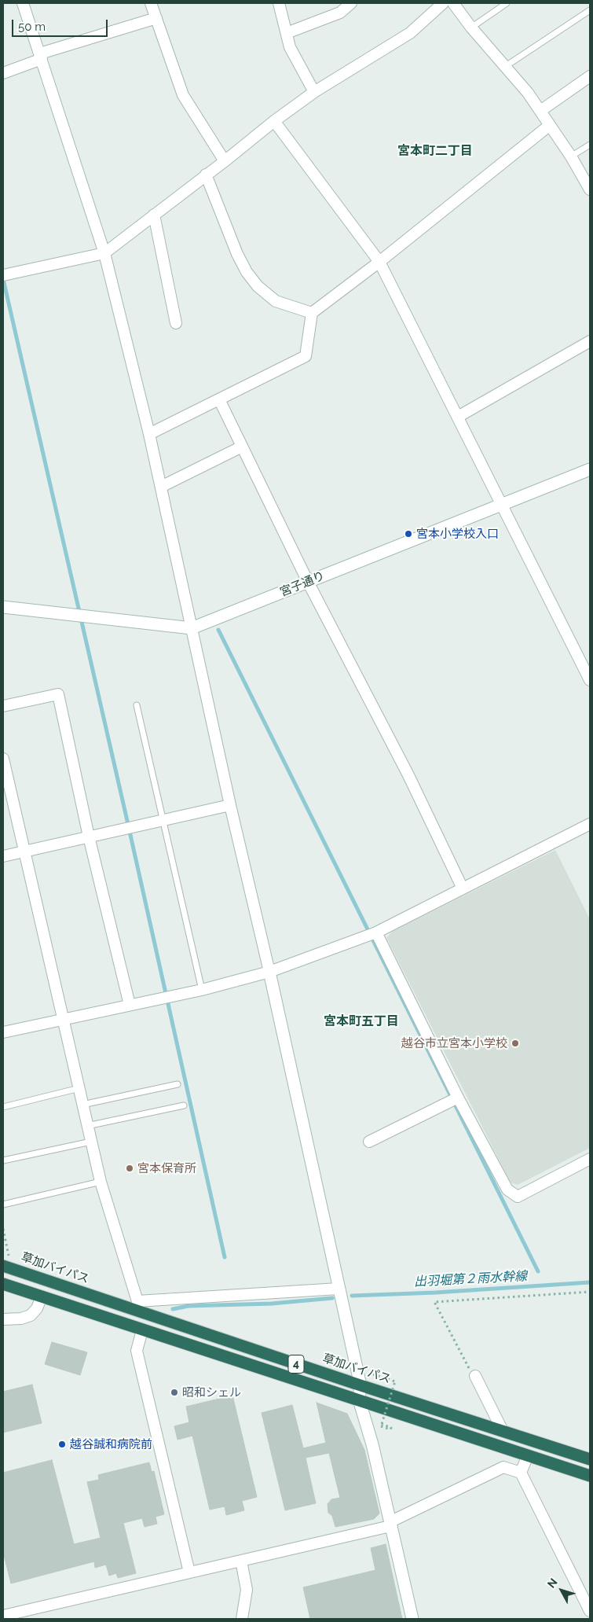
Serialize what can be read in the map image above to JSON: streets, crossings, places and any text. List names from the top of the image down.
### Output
{
  "streets": {
    "highway": ["草加バイパス", "4"],
    "street": ["宮子通り"]
  },
  "districts": ["宮本町二丁目", "宮本町五丁目"],
  "water": ["出羽堀第２雨水幹線"],
  "places": [
    "宮本小学校入口",
    "越谷市立宮本小学校",
    "宮本保育所",
    "昭和シェル",
    "越谷誠和病院前"
  ],
  "scale_bar": "50 m",
  "north": "top left"
}
